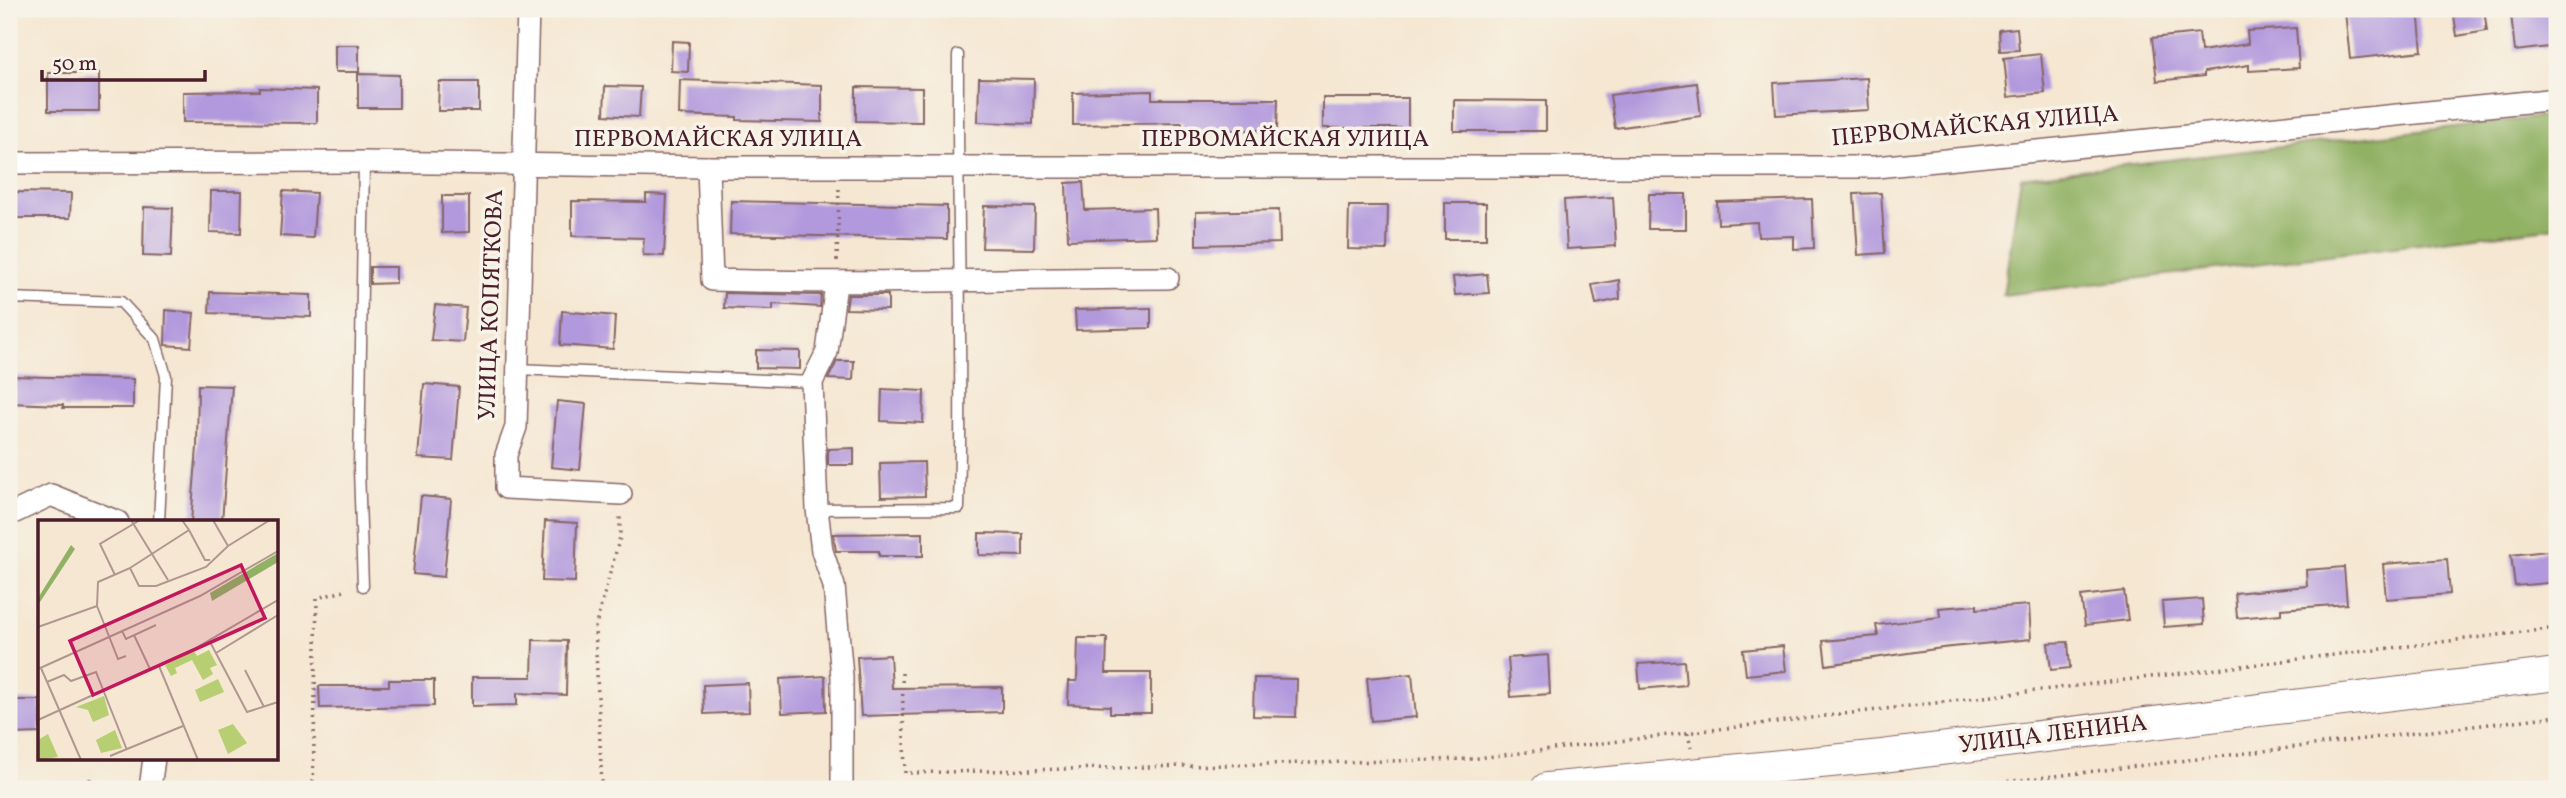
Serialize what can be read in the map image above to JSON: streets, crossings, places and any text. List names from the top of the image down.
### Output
{
  "streets": {
    "main road": ["УЛИЦА ЛЕНИНА"],
    "street": ["ПЕРВОМАЙСКАЯ УЛИЦА", "УЛИЦА КОПЯТКОВА"]
  },
  "crossings": [
    ["ПЕРВОМАЙСКАЯ УЛИЦА", "УЛИЦА КОПЯТКОВА"]
  ],
  "scale_bar": "50 m"
}
